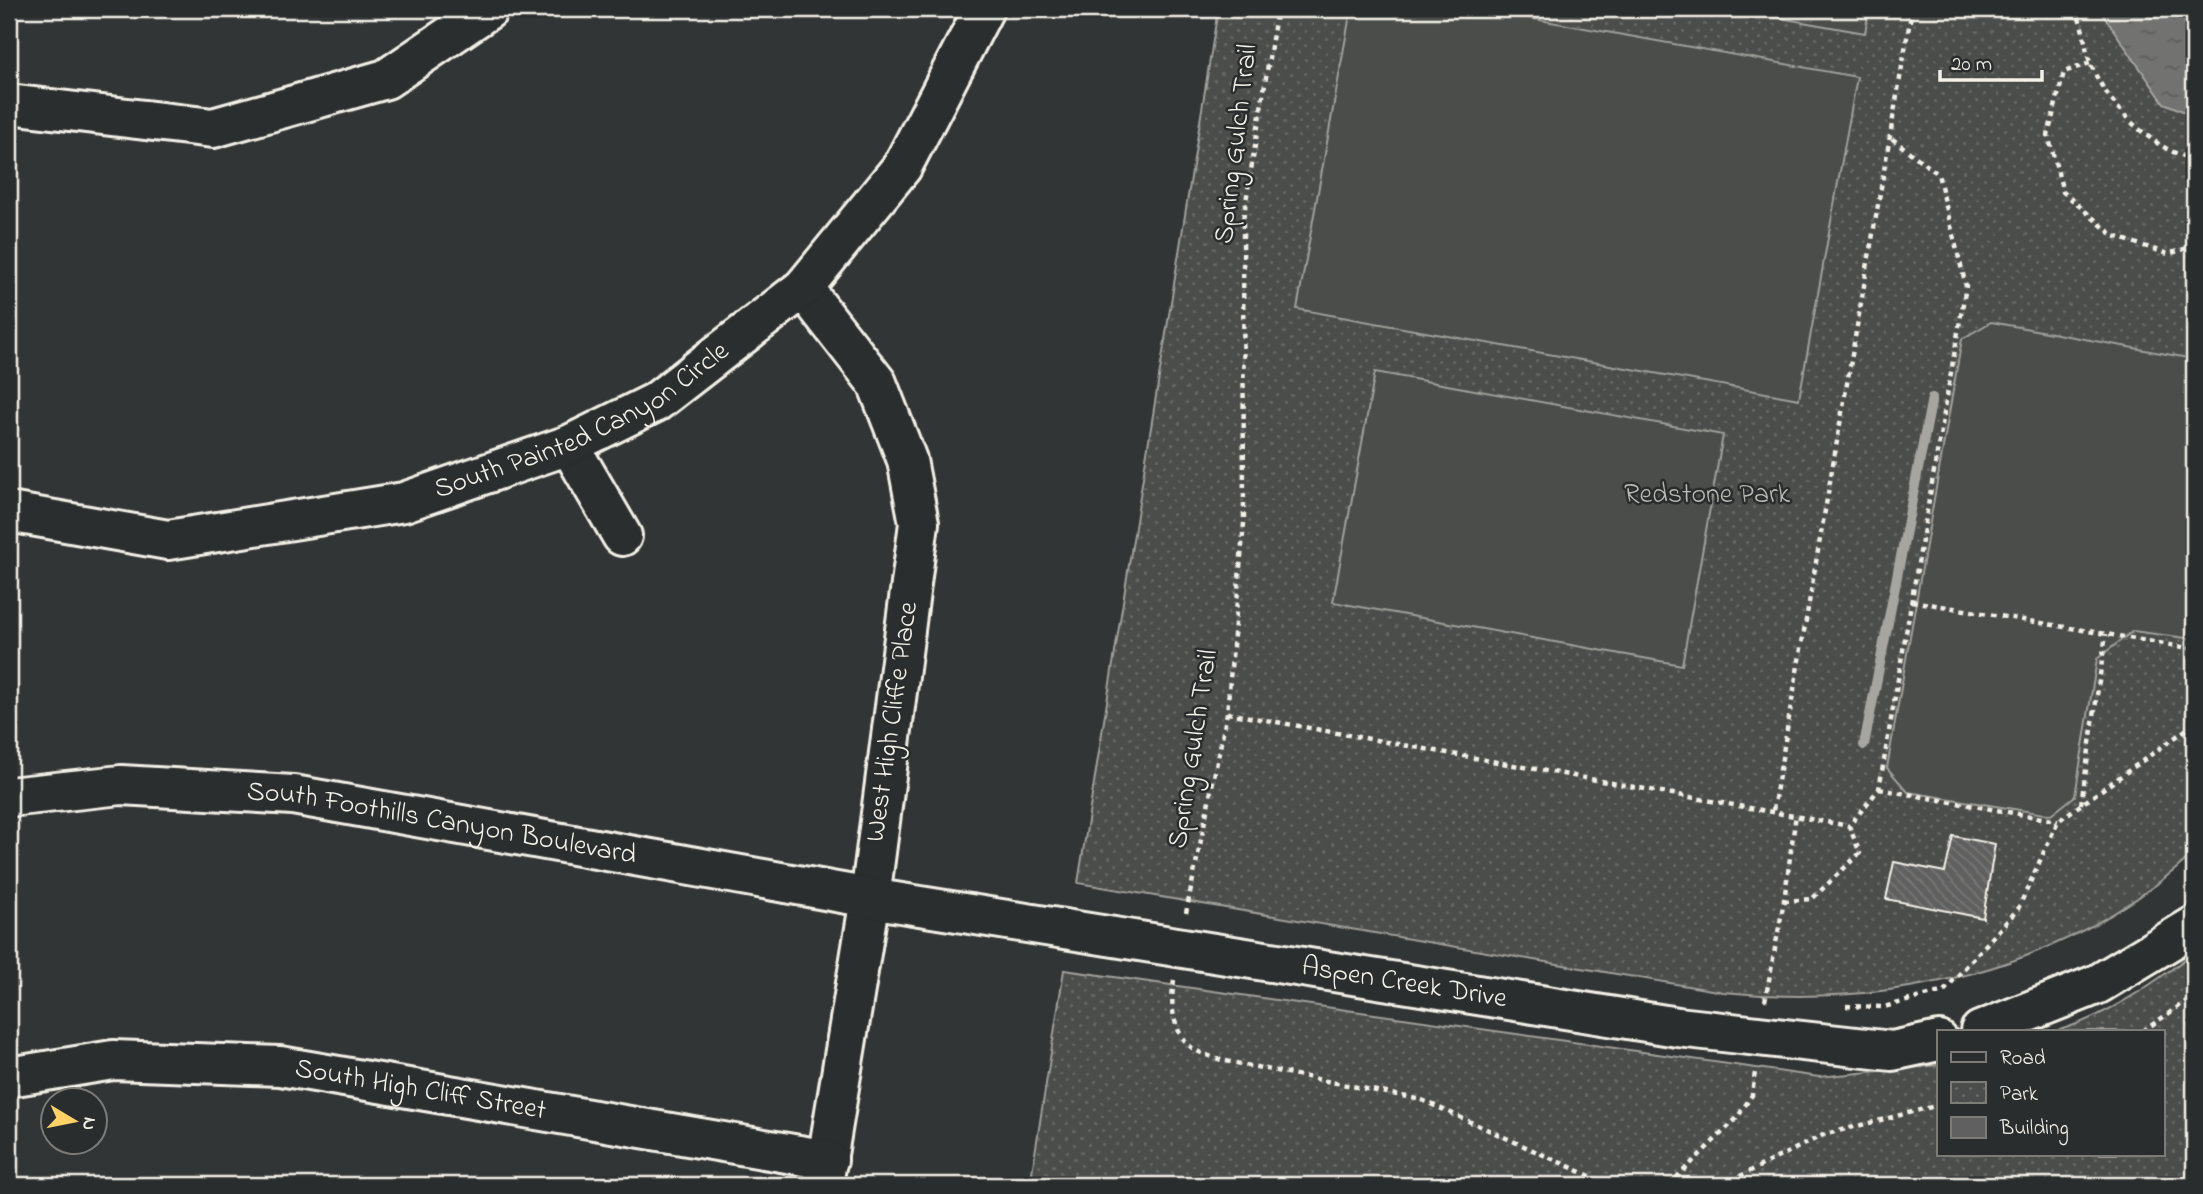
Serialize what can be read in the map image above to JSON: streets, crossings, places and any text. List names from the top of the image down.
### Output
{
  "streets": {
    "street": [
      "South Painted Canyon Circle",
      "West High Cliffe Place",
      "South Foothills Canyon Boulevard",
      "Aspen Creek Drive",
      "South High Cliff Street"
    ],
    "path": ["Spring Gulch Trail"]
  },
  "crossings": [
    ["Spring Gulch Trail", "Aspen Creek Drive"],
    ["South Painted Canyon Circle", "West High Cliffe Place"],
    ["West High Cliffe Place", "South Foothills Canyon Boulevard"],
    ["West High Cliffe Place", "Aspen Creek Drive"],
    ["West High Cliffe Place", "South High Cliff Street"],
    ["South Foothills Canyon Boulevard", "Aspen Creek Drive"]
  ],
  "parks": ["Redstone Park"],
  "legend": ["Road", "Park", "Building"],
  "scale_bar": "20 m",
  "north": "right"
}
